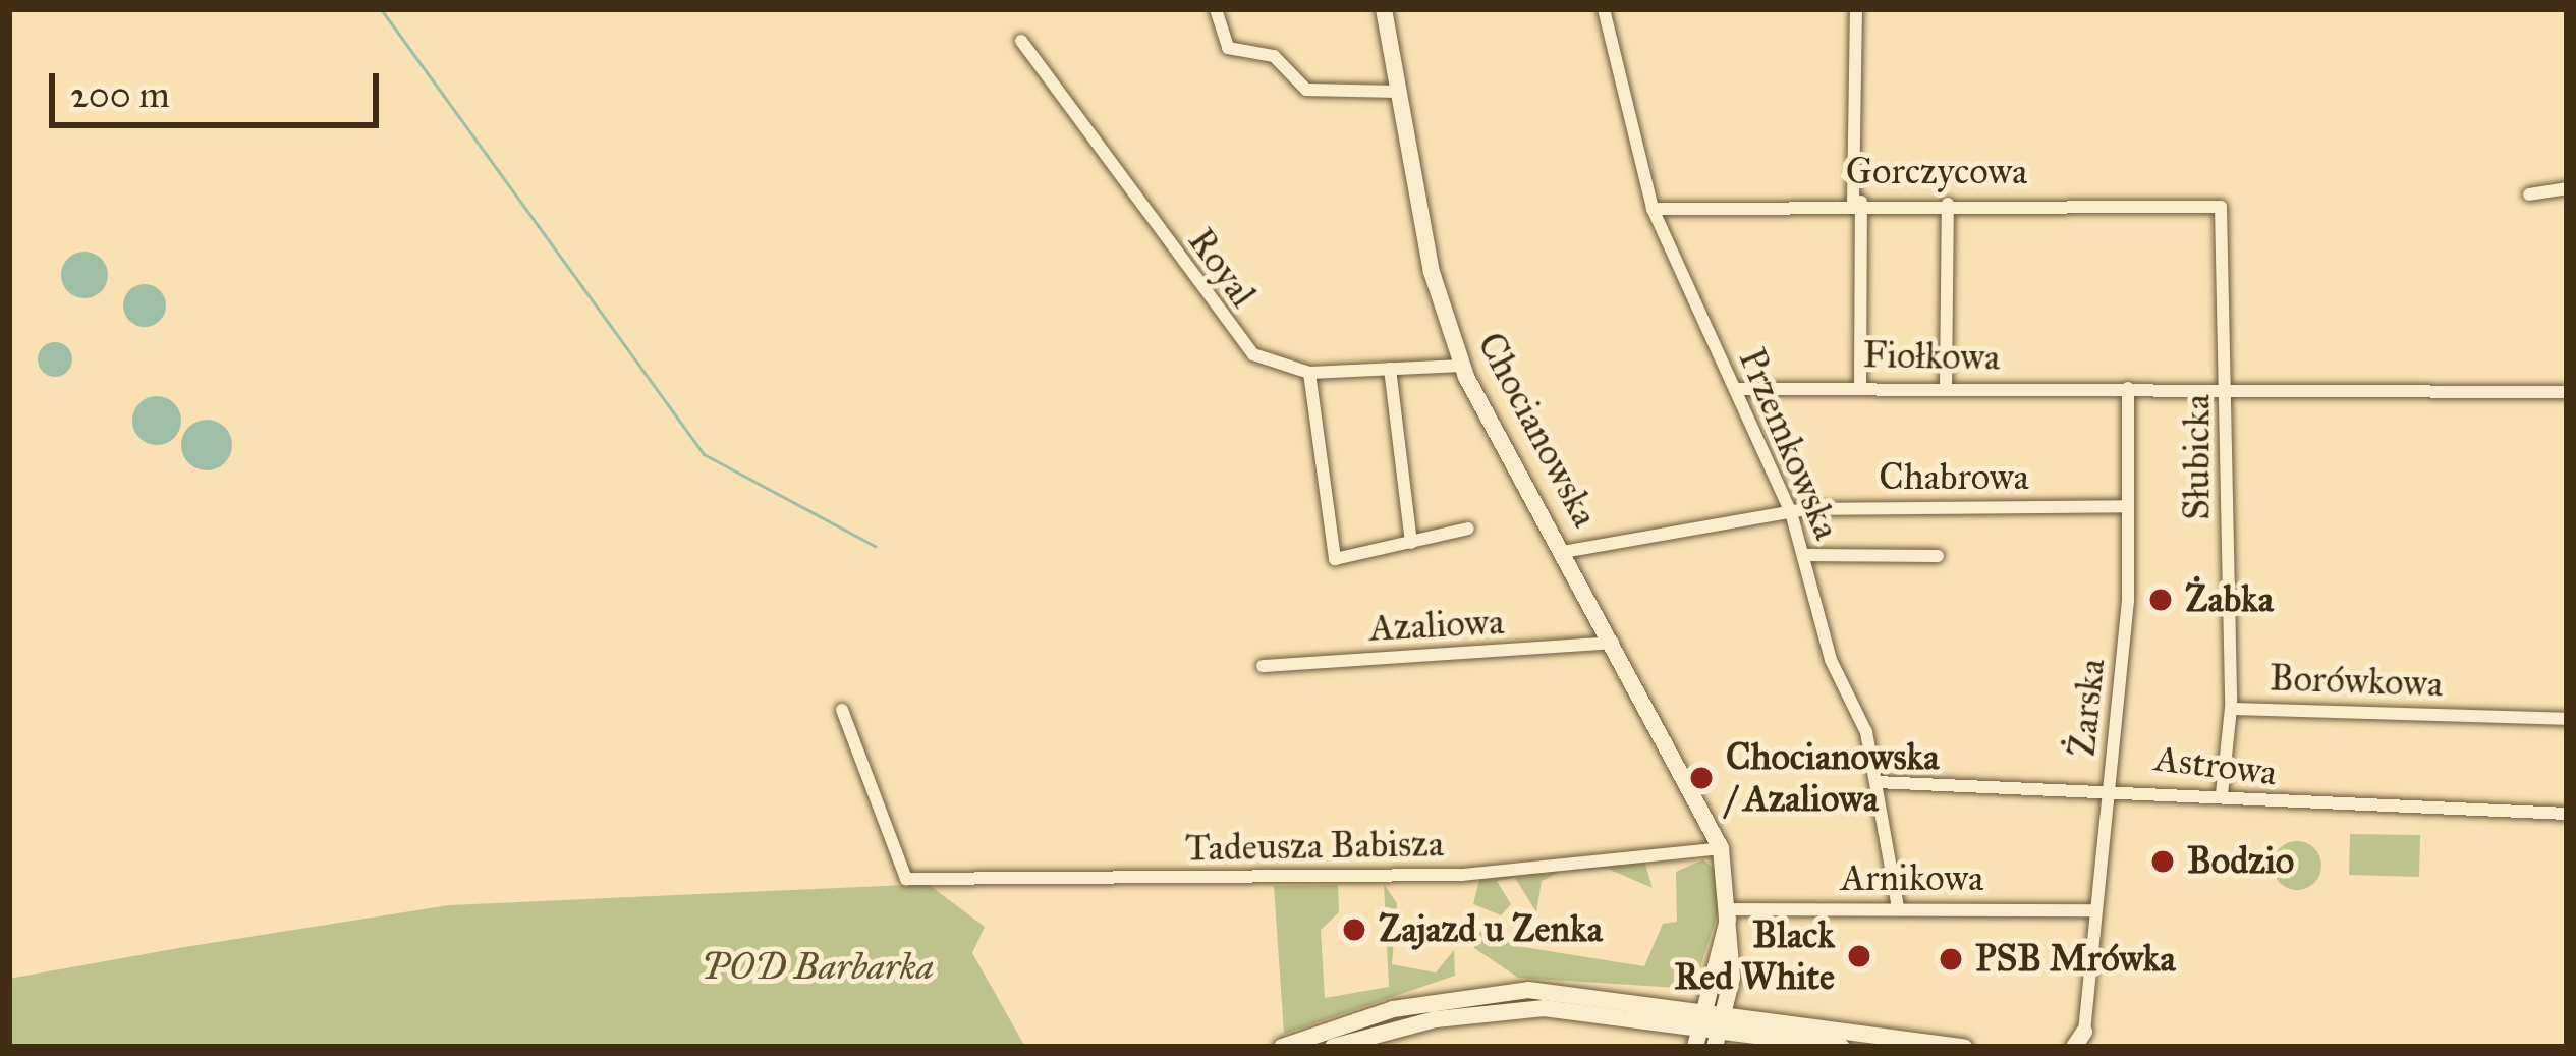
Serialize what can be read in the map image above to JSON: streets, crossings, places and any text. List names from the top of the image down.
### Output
{
  "streets": {
    "street": [
      "Gorczycowa",
      "Royal",
      "Fiołkowa",
      "Chocianowska",
      "Przemkowska",
      "Słubicka",
      "Chabrowa",
      "Azaliowa",
      "Borówkowa",
      "Żarska",
      "Astrowa",
      "Tadeusza Babisza",
      "Arnikowa"
    ]
  },
  "crossings": [
    ["Gorczycowa", "Przemkowska"],
    ["Gorczycowa", "Słubicka"],
    ["Royal", "Chocianowska"],
    ["Fiołkowa", "Przemkowska"],
    ["Fiołkowa", "Słubicka"],
    ["Fiołkowa", "Żarska"],
    ["Chocianowska", "Chabrowa"],
    ["Chocianowska", "Azaliowa"],
    ["Chocianowska", "Tadeusza Babisza"],
    ["Przemkowska", "Chabrowa"],
    ["Przemkowska", "Astrowa"],
    ["Przemkowska", "Arnikowa"],
    ["Słubicka", "Borówkowa"],
    ["Chabrowa", "Żarska"],
    ["Borówkowa", "Astrowa"],
    ["Żarska", "Astrowa"],
    ["Żarska", "Arnikowa"]
  ],
  "parks": ["POD Barbarka"],
  "places": [
    "Żabka",
    "Chocianowska / Azaliowa",
    "Bodzio",
    "Zajazd u Zenka",
    "Black Red White",
    "PSB Mrówka"
  ],
  "scale_bar": "200 m"
}
